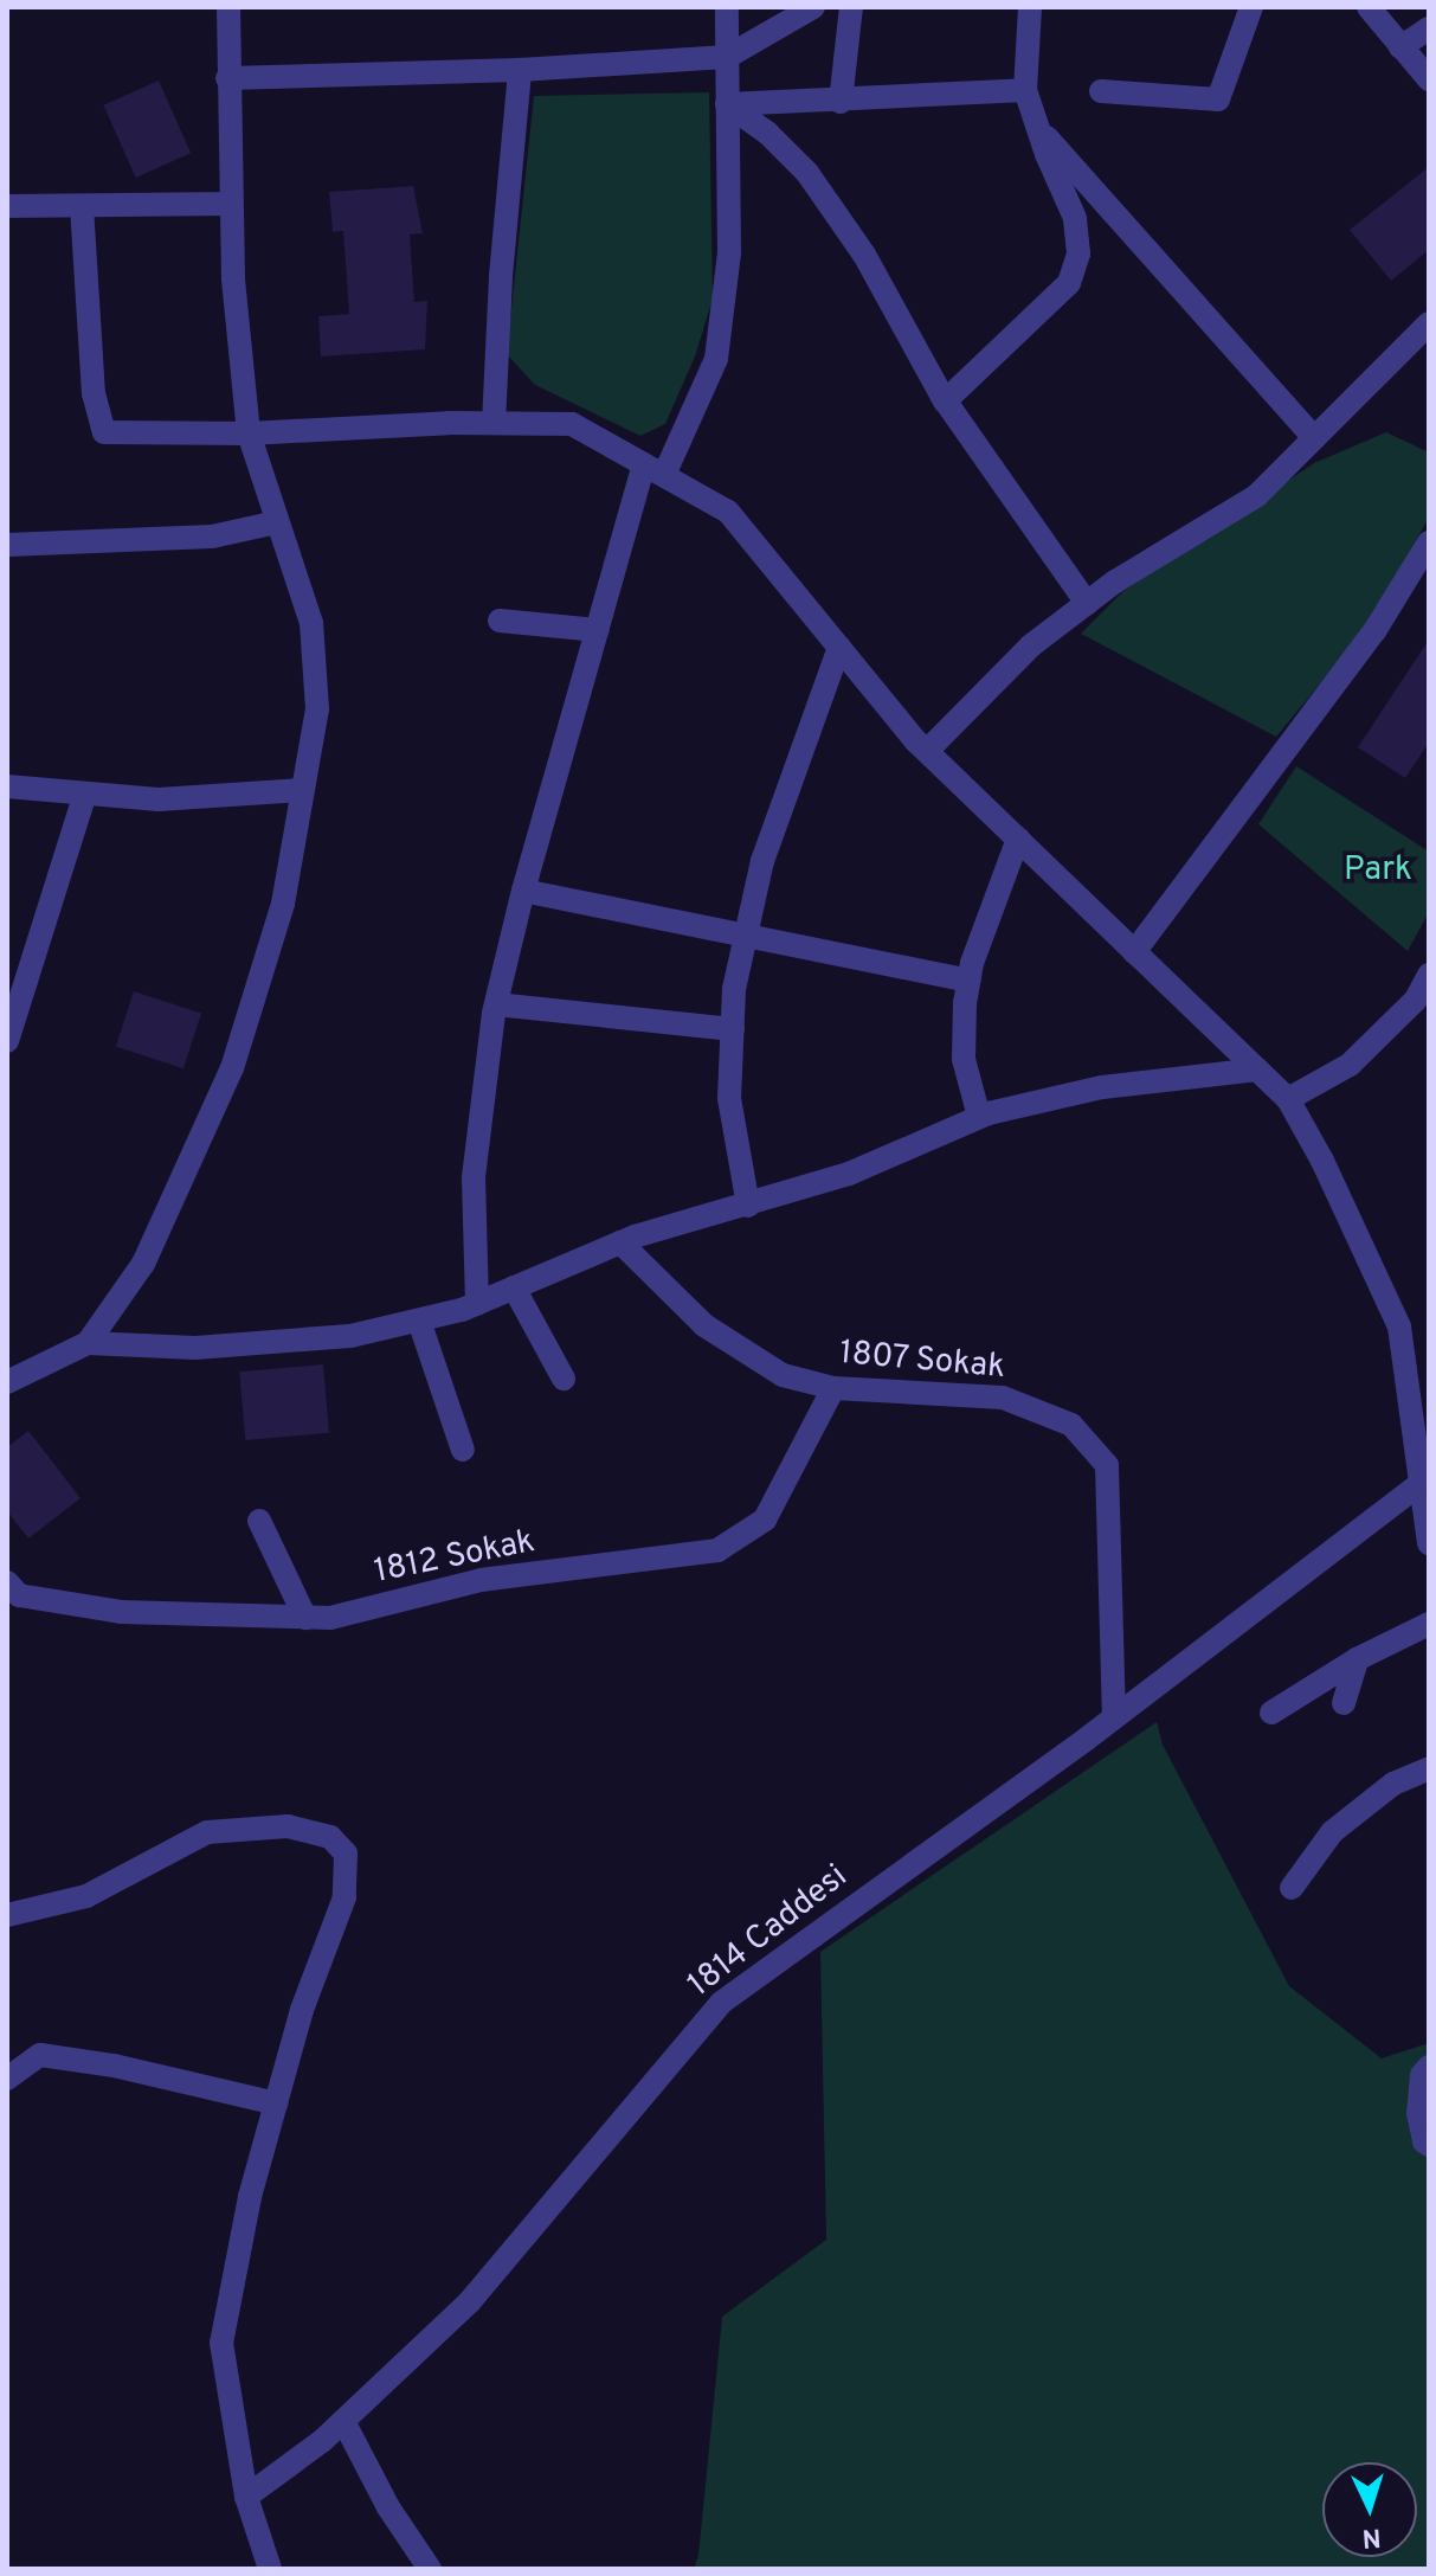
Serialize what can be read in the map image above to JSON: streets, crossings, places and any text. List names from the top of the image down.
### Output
{
  "streets": {
    "street": ["1807 Sokak", "1812 Sokak", "1814 Caddesi"]
  },
  "crossings": [
    ["1807 Sokak", "1812 Sokak"],
    ["1807 Sokak", "1814 Caddesi"]
  ],
  "parks": ["Park"],
  "north": "bottom"
}
